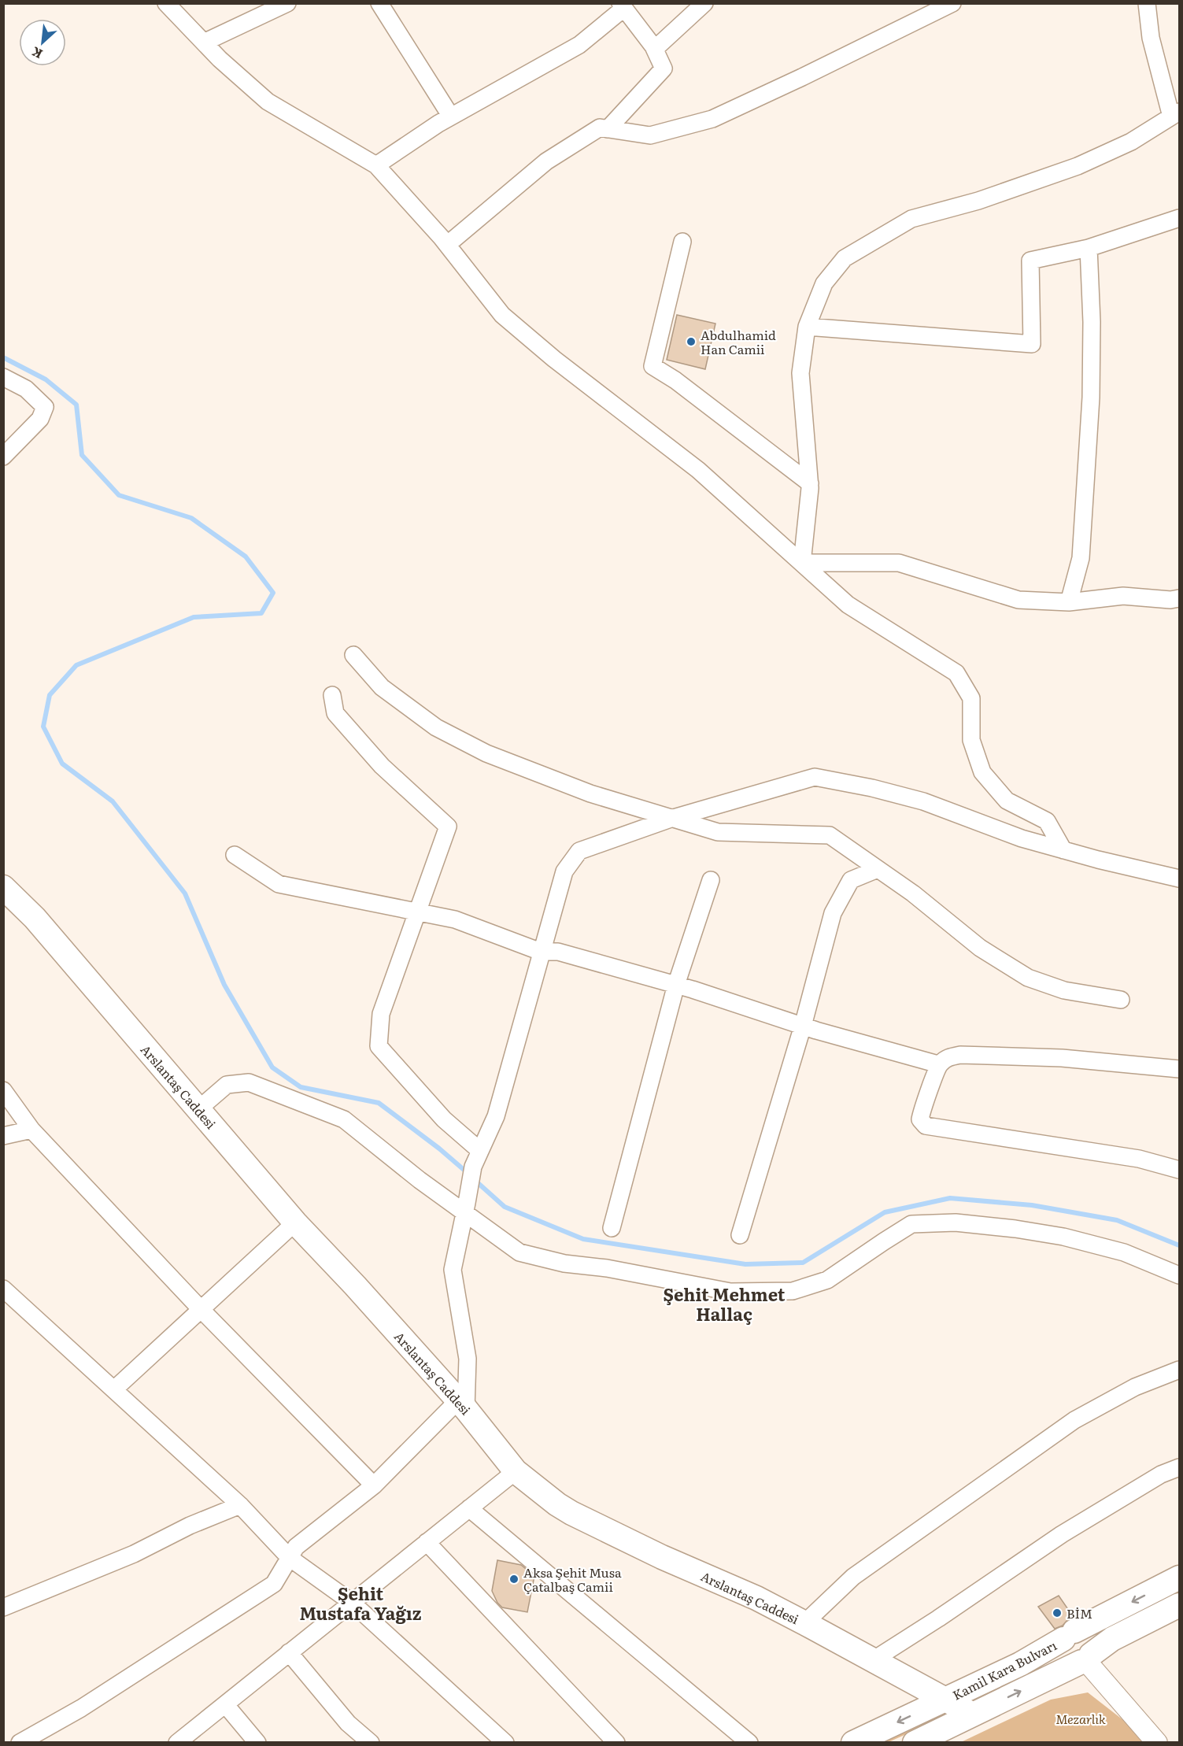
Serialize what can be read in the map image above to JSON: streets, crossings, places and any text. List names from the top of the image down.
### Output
{
  "streets": {
    "main road": ["Arslantaş Caddesi", "Kamil Kara Bulvarı"]
  },
  "crossings": [
    ["Arslantaş Caddesi", "Kamil Kara Bulvarı"]
  ],
  "districts": ["Şehit Mehmet Hallaç", "Şehit Mustafa Yağız"],
  "parks": ["Mezarlık"],
  "places": ["Abdulhamid Han Camii", "Aksa Şehit Musa Çatalbaş Camii", "BİM"],
  "north": "bottom left"
}
